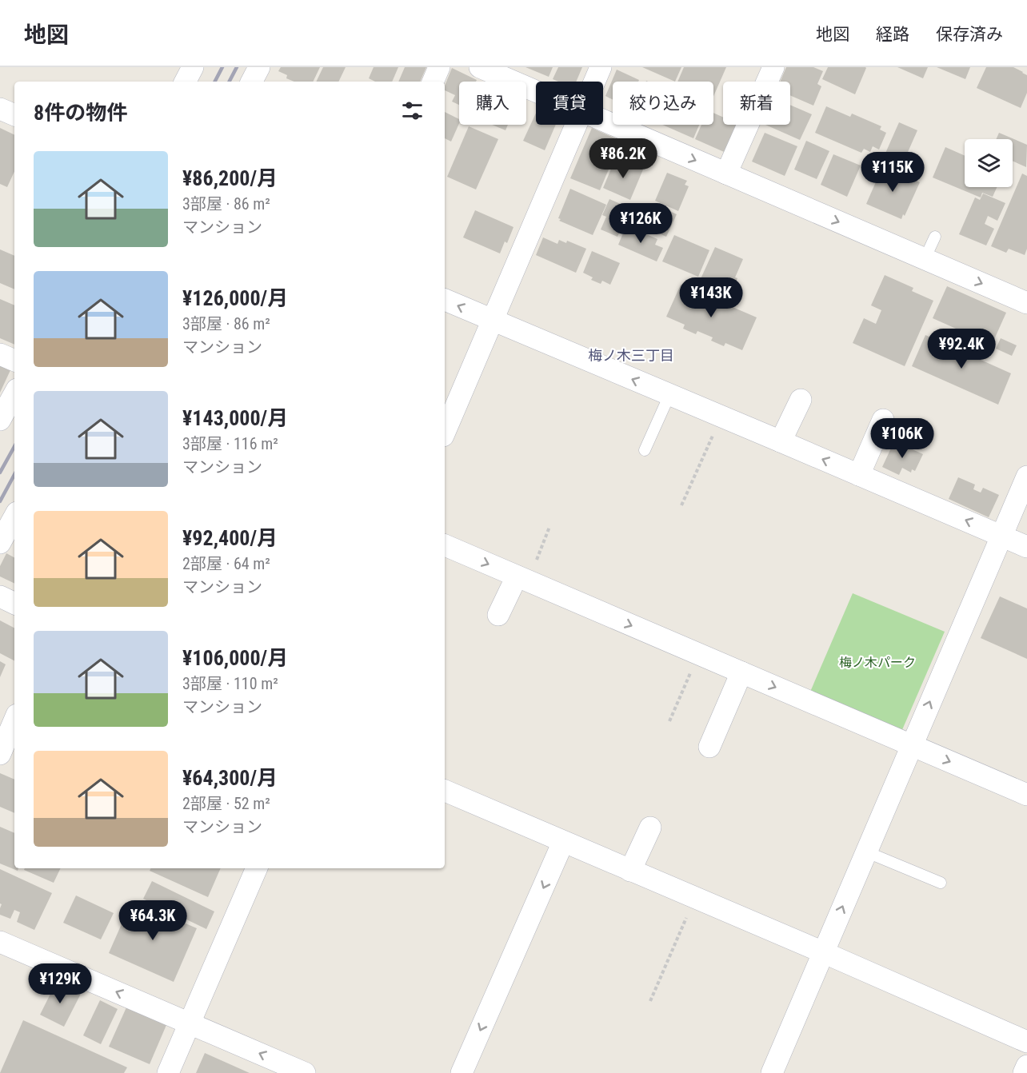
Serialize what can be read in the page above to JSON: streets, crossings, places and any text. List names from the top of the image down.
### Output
{
  "districts": ["梅ノ木三丁目"],
  "parks": ["梅ノ木パーク"],
  "page": {
    "header": "地図",
    "nav": ["地図", "経路", "保存済み"],
    "chip": [
      "購入",
      "賃貸",
      "絞り込み",
      "新着"
    ],
    "heading": "8件の物件",
    "price": [
      "¥86.2K",
      "¥115K",
      "¥126K",
      "¥143K",
      "¥92.4K",
      "¥106K",
      "¥64.3K",
      "¥129K"
    ],
    "list": [
      {
        "name": "¥86,200/月",
        "note": "3部屋 · 86 m² · マンション"
      },
      {
        "name": "¥126,000/月",
        "note": "3部屋 · 86 m² · マンション"
      },
      {
        "name": "¥143,000/月",
        "note": "3部屋 · 116 m² · マンション"
      },
      {
        "name": "¥92,400/月",
        "note": "2部屋 · 64 m² · マンション"
      },
      {
        "name": "¥106,000/月",
        "note": "3部屋 · 110 m² · マンション"
      },
      {
        "name": "¥64,300/月",
        "note": "2部屋 · 52 m² · マンション"
      }
    ]
  }
}
